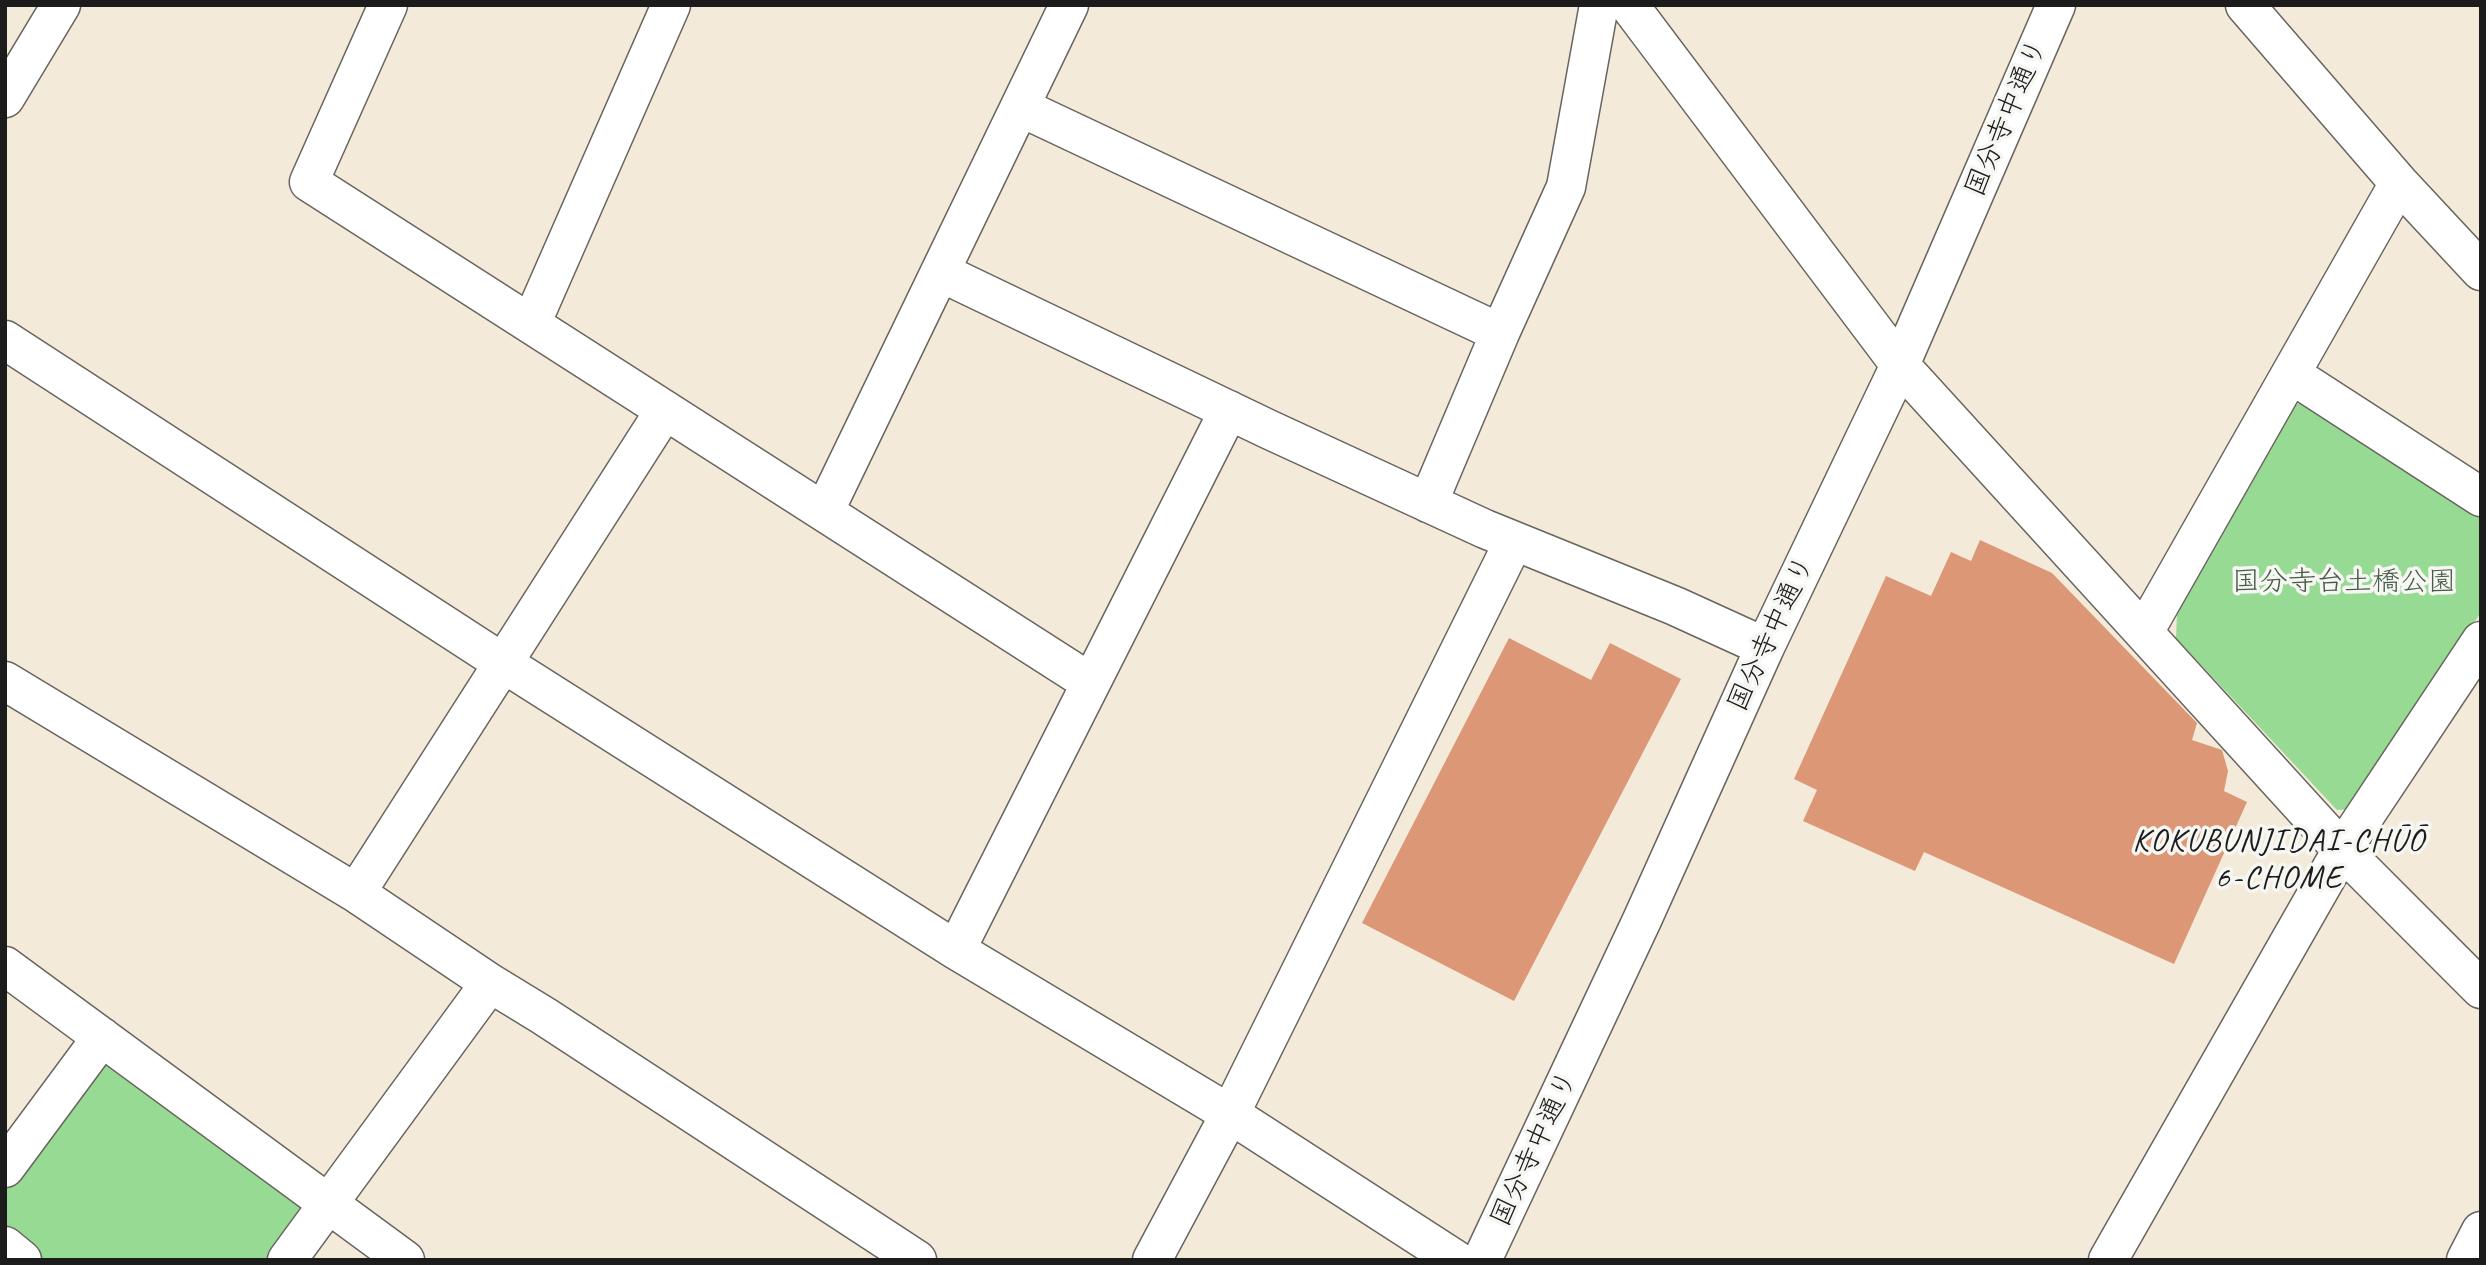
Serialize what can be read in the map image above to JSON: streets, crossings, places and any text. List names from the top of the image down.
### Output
{
  "streets": {
    "street": ["国分寺中通り"]
  },
  "districts": ["KOKUBUNJIDAI-CHŪŌ 6-CHOME"],
  "parks": ["国分寺台土橋公園"]
}
